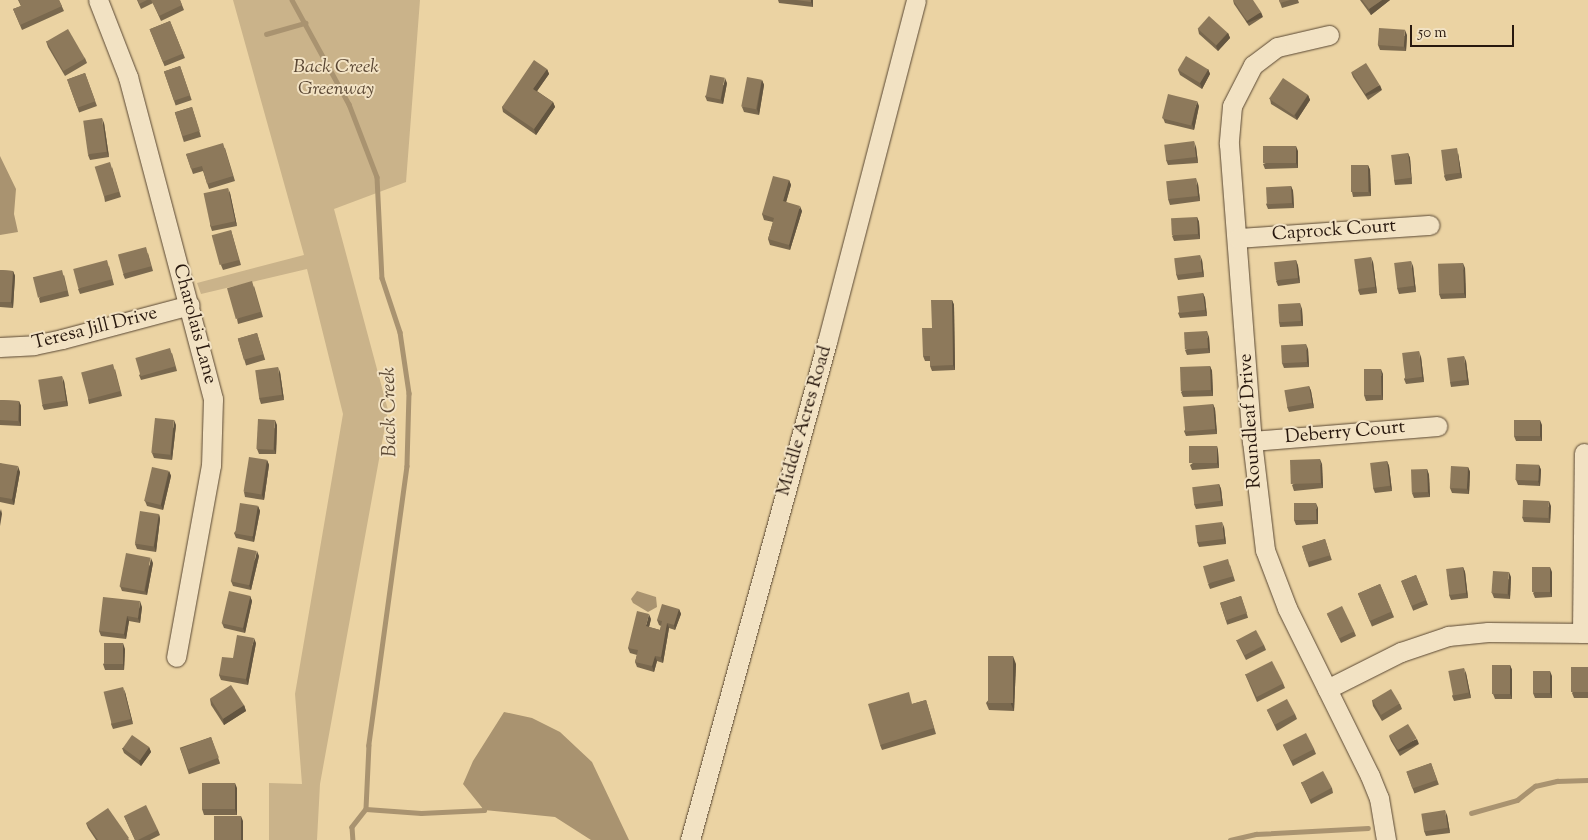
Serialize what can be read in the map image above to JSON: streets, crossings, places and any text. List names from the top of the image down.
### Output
{
  "streets": {
    "street": [
      "Caprock Court",
      "Charolais Lane",
      "Teresa Jill Drive",
      "Middle Acres Road",
      "Roundleaf Drive",
      "Deberry Court"
    ]
  },
  "crossings": [
    ["Caprock Court", "Roundleaf Drive"],
    ["Charolais Lane", "Teresa Jill Drive"],
    ["Roundleaf Drive", "Deberry Court"]
  ],
  "water": ["Back Creek"],
  "parks": ["Back Creek Greenway"],
  "scale_bar": "50 m"
}
